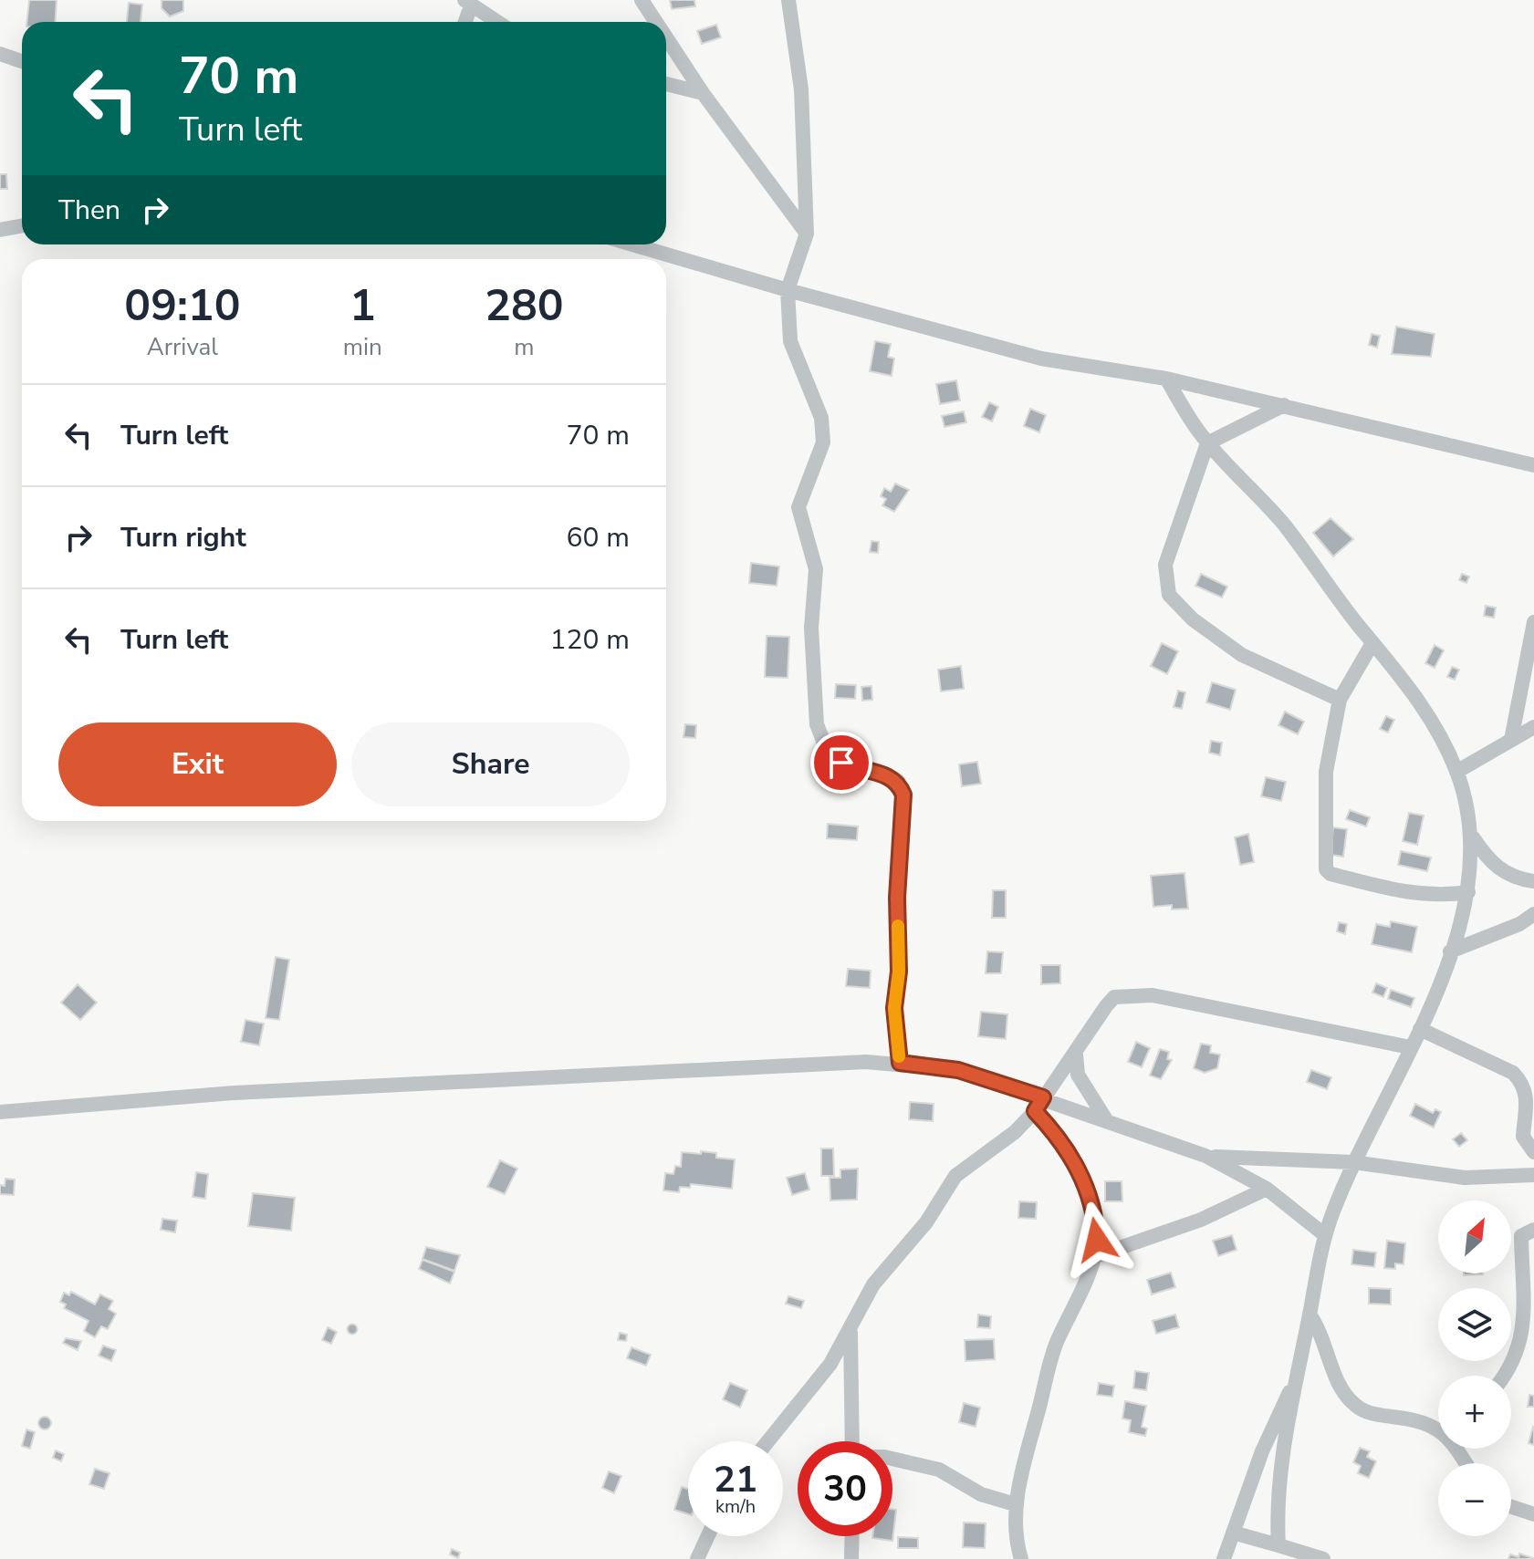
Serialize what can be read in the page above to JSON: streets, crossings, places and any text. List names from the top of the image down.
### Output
{
  "north": "top right",
  "page": {
    "turn": ["70 m", "Turn left"],
    "then": "Then",
    "eta": [
      "09:10",
      "Arrival",
      "1",
      "min",
      "280",
      "m"
    ],
    "list": [
      {
        "name": "Turn left",
        "value": "70 m"
      },
      {
        "name": "Turn right",
        "value": "60 m"
      },
      {
        "name": "Turn left",
        "value": "120 m"
      }
    ],
    "buttons": ["Exit", "Share"],
    "map_buttons": ["+", "−"],
    "speed": "21 km/h",
    "limit": "30"
  }
}
